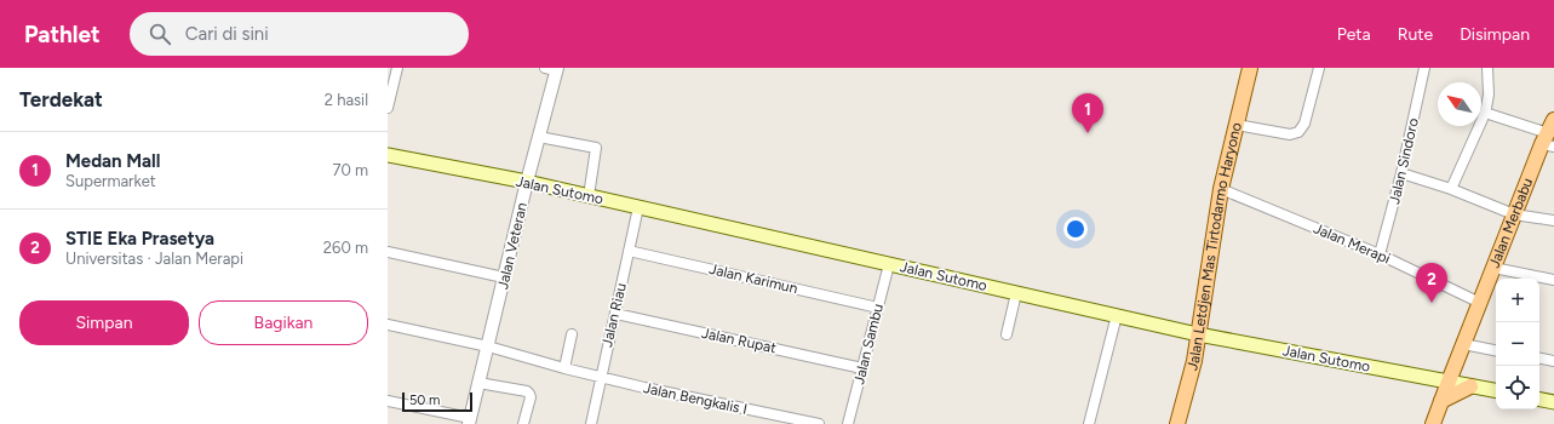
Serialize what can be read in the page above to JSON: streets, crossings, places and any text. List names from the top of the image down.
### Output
{
  "streets": {
    "main road": ["Jalan Sutomo", "Jalan Merbabu", "Jalan Letdjen Mas Tirtodarmo Haryono"],
    "street": [
      "Jalan Sindoro",
      "Jalan Merapi",
      "Jalan Veteran",
      "Jalan Karimun",
      "Jalan Riau",
      "Jalan Rupat",
      "Jalan Sambu",
      "Jalan Bengkalis I"
    ]
  },
  "crossings": [
    ["Jalan Sindoro", "Jalan Merapi"],
    ["Jalan Sutomo", "Jalan Merbabu"],
    ["Jalan Sutomo", "Jalan Veteran"],
    ["Jalan Sutomo", "Jalan Letdjen Mas Tirtodarmo Haryono"],
    ["Jalan Sutomo", "Jalan Riau"],
    ["Jalan Sutomo", "Jalan Sambu"],
    ["Jalan Merbabu", "Jalan Merapi"],
    ["Jalan Merapi", "Jalan Letdjen Mas Tirtodarmo Haryono"],
    ["Jalan Veteran", "Jalan Bengkalis I"],
    ["Jalan Karimun", "Jalan Riau"],
    ["Jalan Karimun", "Jalan Sambu"],
    ["Jalan Riau", "Jalan Rupat"],
    ["Jalan Riau", "Jalan Bengkalis I"],
    ["Jalan Rupat", "Jalan Sambu"]
  ],
  "scale_bar": "50 m",
  "north": "top left",
  "page": {
    "header": "Pathlet",
    "search": "Cari di sini",
    "nav": ["Peta", "Rute", "Disimpan"],
    "heading": ["Terdekat", "2 hasil"],
    "pins": ["1", "2"],
    "list": [
      {
        "mark": "1",
        "name": "Medan Mall",
        "note": "Supermarket",
        "value": "70 m"
      },
      {
        "mark": "2",
        "name": "STIE Eka Prasetya",
        "note": "Universitas · Jalan Merapi",
        "value": "260 m"
      }
    ],
    "map_buttons": ["+", "−"],
    "buttons": ["Simpan", "Bagikan"],
    "scale": "50 m"
  }
}
